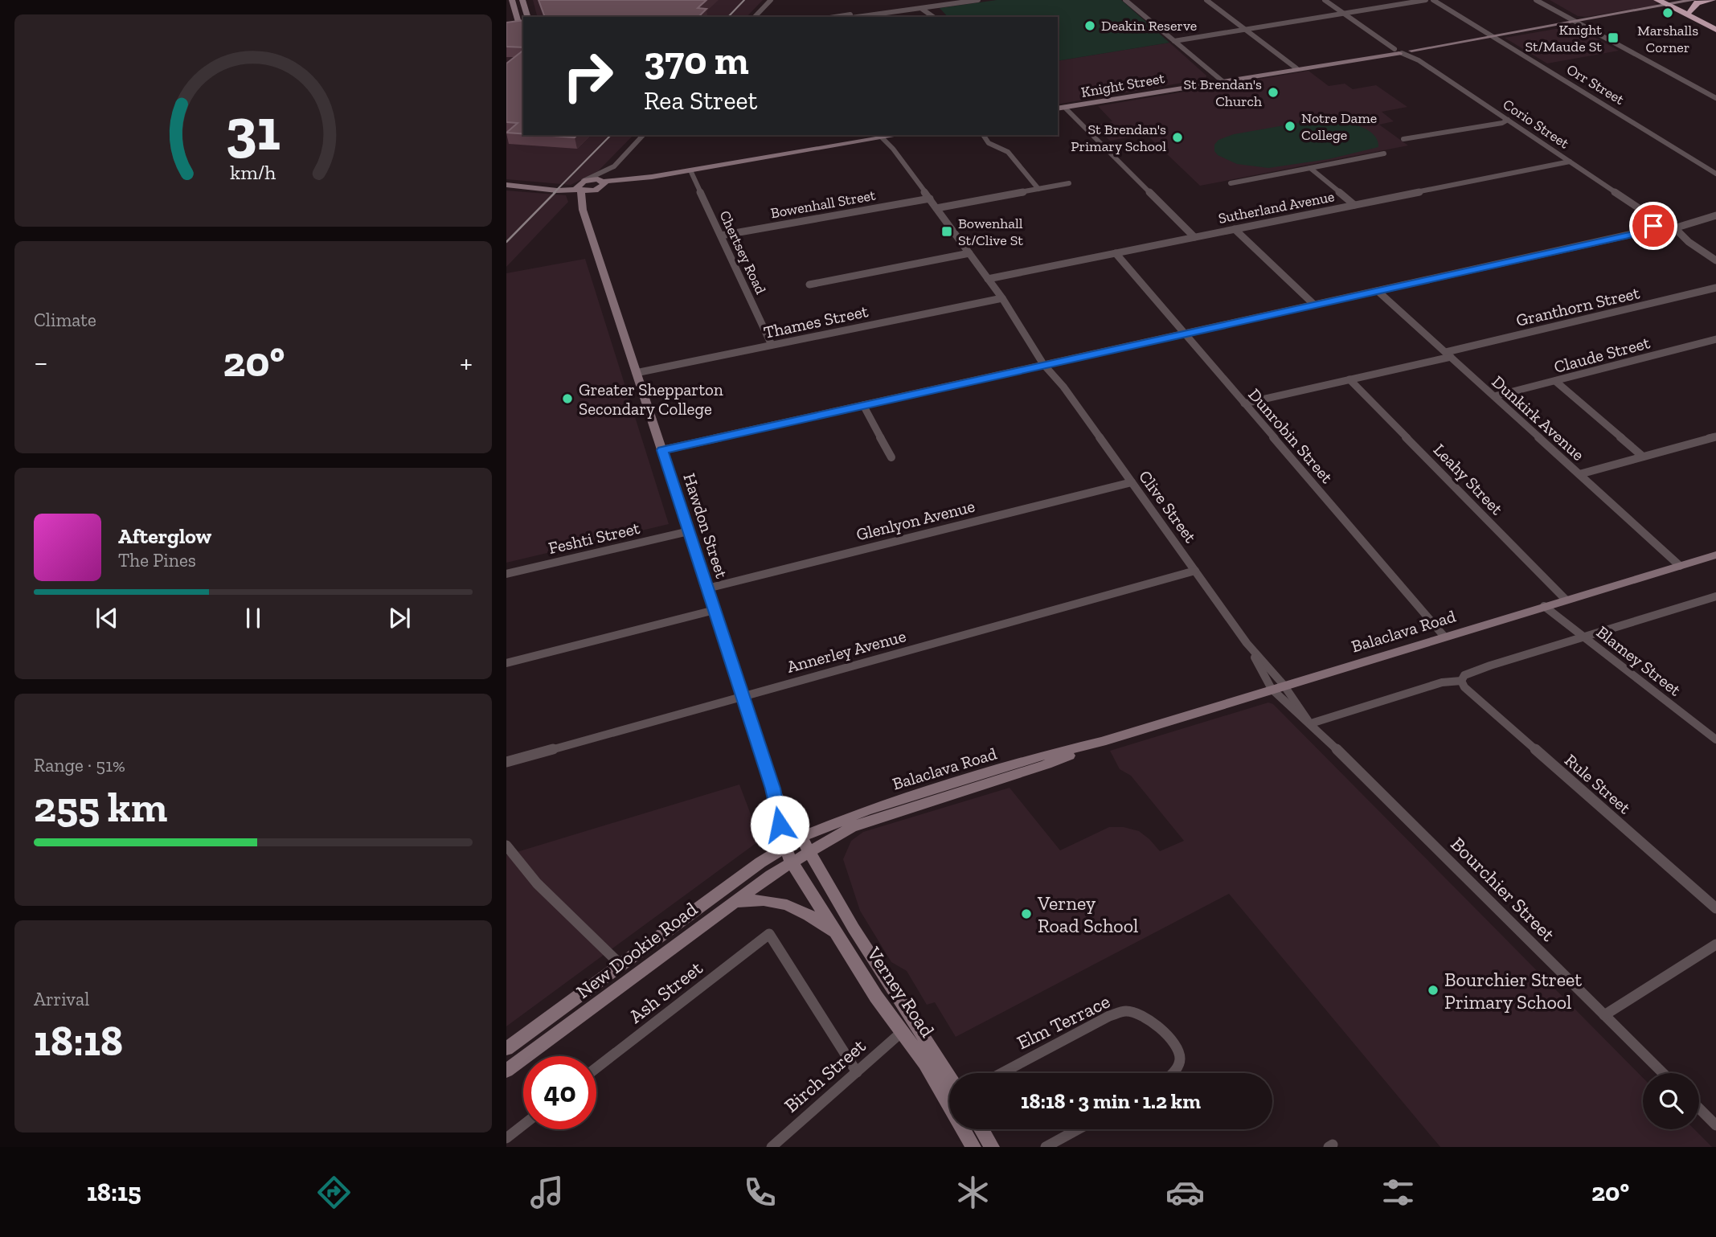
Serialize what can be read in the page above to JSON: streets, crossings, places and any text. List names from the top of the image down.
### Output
{
  "streets": {
    "street": [
      "Orr Street",
      "Knight Street",
      "Corio Street",
      "Bowenhall Street",
      "Sutherland Avenue",
      "Chertsey Road",
      "Granthorn Street",
      "Thames Street",
      "Claude Street",
      "Dunkirk Avenue",
      "Dunrobin Street",
      "Leahy Street",
      "Clive Street",
      "Glenlyon Avenue",
      "Hawdon Street",
      "Feshti Street",
      "Balaclava Road",
      "Annerley Avenue",
      "Blamey Street",
      "Rule Street",
      "Bourchier Street",
      "New Dookie Road",
      "Ash Street",
      "Verney Road",
      "Elm Terrace",
      "Birch Street"
    ]
  },
  "crossings": [
    ["Orr Street", "Knight Street"],
    ["Knight Street", "Corio Street"],
    ["Corio Street", "Sutherland Avenue"],
    ["Bowenhall Street", "Chertsey Road"],
    ["Bowenhall Street", "Clive Street"],
    ["Sutherland Avenue", "Dunrobin Street"],
    ["Sutherland Avenue", "Clive Street"],
    ["Chertsey Road", "Thames Street"],
    ["Granthorn Street", "Dunkirk Avenue"],
    ["Granthorn Street", "Dunrobin Street"],
    ["Granthorn Street", "Leahy Street"],
    ["Thames Street", "Clive Street"],
    ["Thames Street", "Hawdon Street"],
    ["Claude Street", "Dunkirk Avenue"],
    ["Dunkirk Avenue", "Balaclava Road"],
    ["Dunrobin Street", "Balaclava Road"],
    ["Leahy Street", "Balaclava Road"],
    ["Clive Street", "Glenlyon Avenue"],
    ["Clive Street", "Balaclava Road"],
    ["Clive Street", "Annerley Avenue"],
    ["Clive Street", "Bourchier Street"],
    ["Glenlyon Avenue", "Hawdon Street"],
    ["Hawdon Street", "Feshti Street"],
    ["Hawdon Street", "Balaclava Road"],
    ["Hawdon Street", "Annerley Avenue"],
    ["Hawdon Street", "New Dookie Road"],
    ["Hawdon Street", "Verney Road"],
    ["Balaclava Road", "Blamey Street"],
    ["Balaclava Road", "Bourchier Street"],
    ["Balaclava Road", "New Dookie Road"],
    ["Balaclava Road", "Verney Road"],
    ["New Dookie Road", "Verney Road"],
    ["Ash Street", "Birch Street"],
    ["Verney Road", "Birch Street"]
  ],
  "places": {
    "other": [
      "Marshalls Corner",
      "Deakin Reserve",
      "St Brendan's Church",
      "Notre Dame College",
      "St Brendan's Primary School",
      "Greater Shepparton Secondary College",
      "Verney Road School",
      "Bourchier Street Primary School"
    ],
    "transit": ["Knight St/Maude St", "Bowenhall St/Clive St"]
  },
  "page": {
    "turn": ["370 m", "Rea Street"],
    "tile": [
      "Climate",
      ["Range · 51%", "255 km"],
      ["Arrival", "18:18"]
    ],
    "heat": ["−", "20°", "+"],
    "song": ["Afterglow", "The Pines"],
    "limit": "40",
    "trip": "18:18 · 3 min · 1.2 km",
    "tabs": ["18:15", "20°"],
    "gauge": ["31", "km/h"]
  }
}
